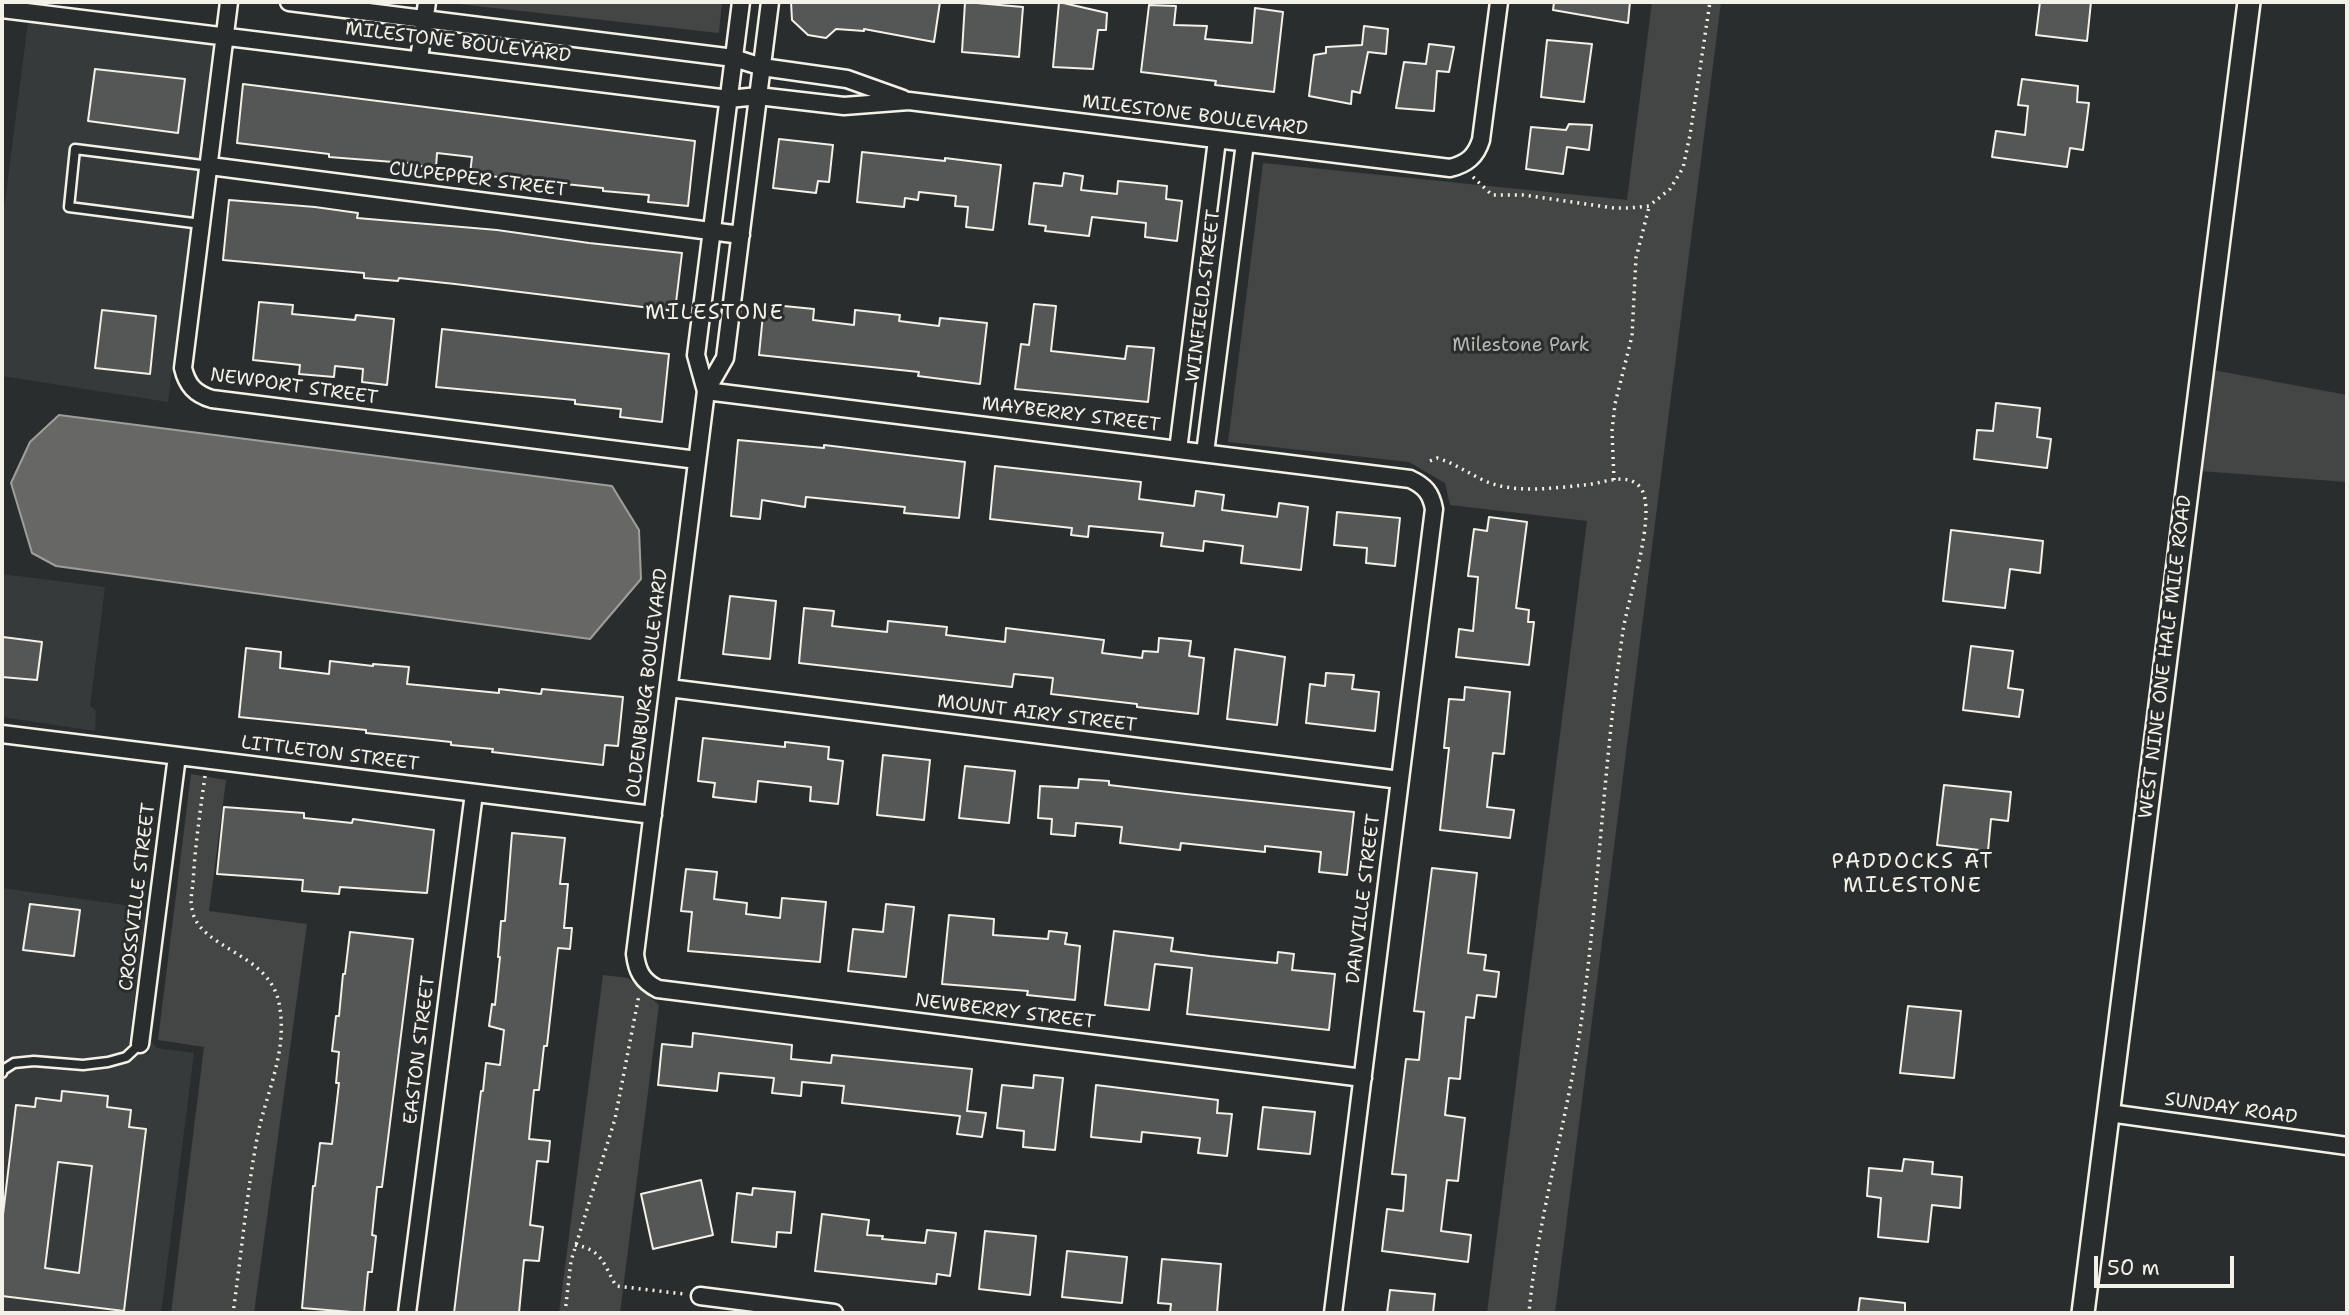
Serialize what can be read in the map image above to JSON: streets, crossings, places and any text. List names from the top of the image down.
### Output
{
  "streets": {
    "street": [
      "MILESTONE BOULEVARD",
      "CULPEPPER STREET",
      "WINFIELD STREET",
      "NEWPORT STREET",
      "MAYBERRY STREET",
      "WEST NINE ONE HALF MILE ROAD",
      "OLDENBURG BOULEVARD",
      "MOUNT AIRY STREET",
      "LITTLETON STREET",
      "CROSSVILLE STREET",
      "DANVILLE STREET",
      "NEWBERRY STREET",
      "EASTON STREET",
      "SUNDAY ROAD"
    ]
  },
  "crossings": [
    ["MILESTONE BOULEVARD", "WINFIELD STREET"],
    ["MILESTONE BOULEVARD", "NEWPORT STREET"],
    ["MILESTONE BOULEVARD", "OLDENBURG BOULEVARD"],
    ["CULPEPPER STREET", "NEWPORT STREET"],
    ["CULPEPPER STREET", "OLDENBURG BOULEVARD"],
    ["WINFIELD STREET", "MAYBERRY STREET"],
    ["NEWPORT STREET", "OLDENBURG BOULEVARD"],
    ["MAYBERRY STREET", "OLDENBURG BOULEVARD"],
    ["MAYBERRY STREET", "DANVILLE STREET"],
    ["WEST NINE ONE HALF MILE ROAD", "SUNDAY ROAD"],
    ["OLDENBURG BOULEVARD", "MOUNT AIRY STREET"],
    ["OLDENBURG BOULEVARD", "LITTLETON STREET"],
    ["OLDENBURG BOULEVARD", "NEWBERRY STREET"],
    ["MOUNT AIRY STREET", "DANVILLE STREET"],
    ["LITTLETON STREET", "CROSSVILLE STREET"],
    ["LITTLETON STREET", "EASTON STREET"],
    ["DANVILLE STREET", "NEWBERRY STREET"]
  ],
  "districts": ["MILESTONE", "PADDOCKS AT MILESTONE"],
  "parks": ["Milestone Park"],
  "scale_bar": "50 m"
}
